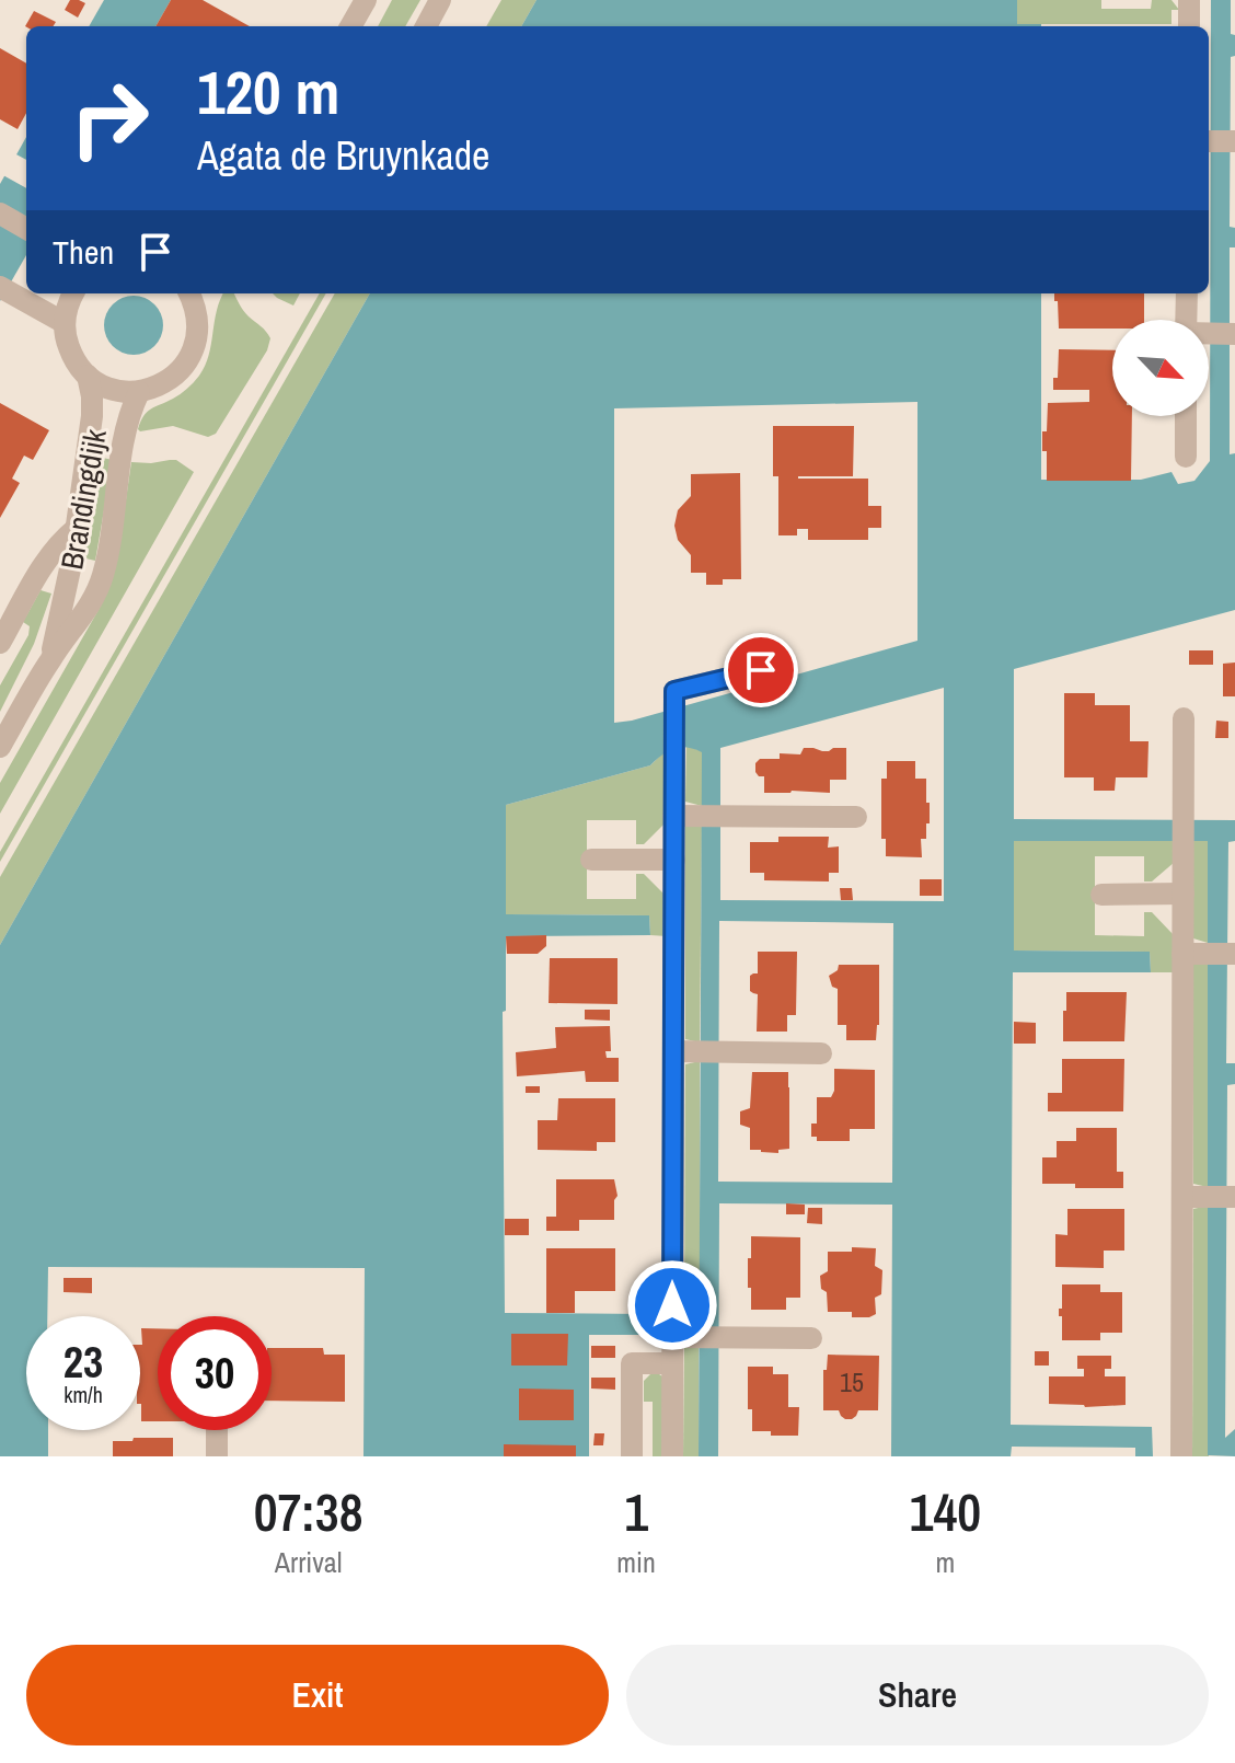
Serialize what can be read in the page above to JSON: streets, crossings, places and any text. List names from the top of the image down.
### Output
{
  "streets": {
    "street": ["Brandingdijk"]
  },
  "house_numbers": ["15"],
  "north": "bottom right",
  "page": {
    "turn": ["120 m", "Agata de Bruynkade"],
    "then": "Then",
    "speed": "23 km/h",
    "limit": "30",
    "eta": [
      "07:38",
      "Arrival",
      "1",
      "min",
      "140",
      "m"
    ],
    "buttons": ["Exit", "Share"]
  }
}
